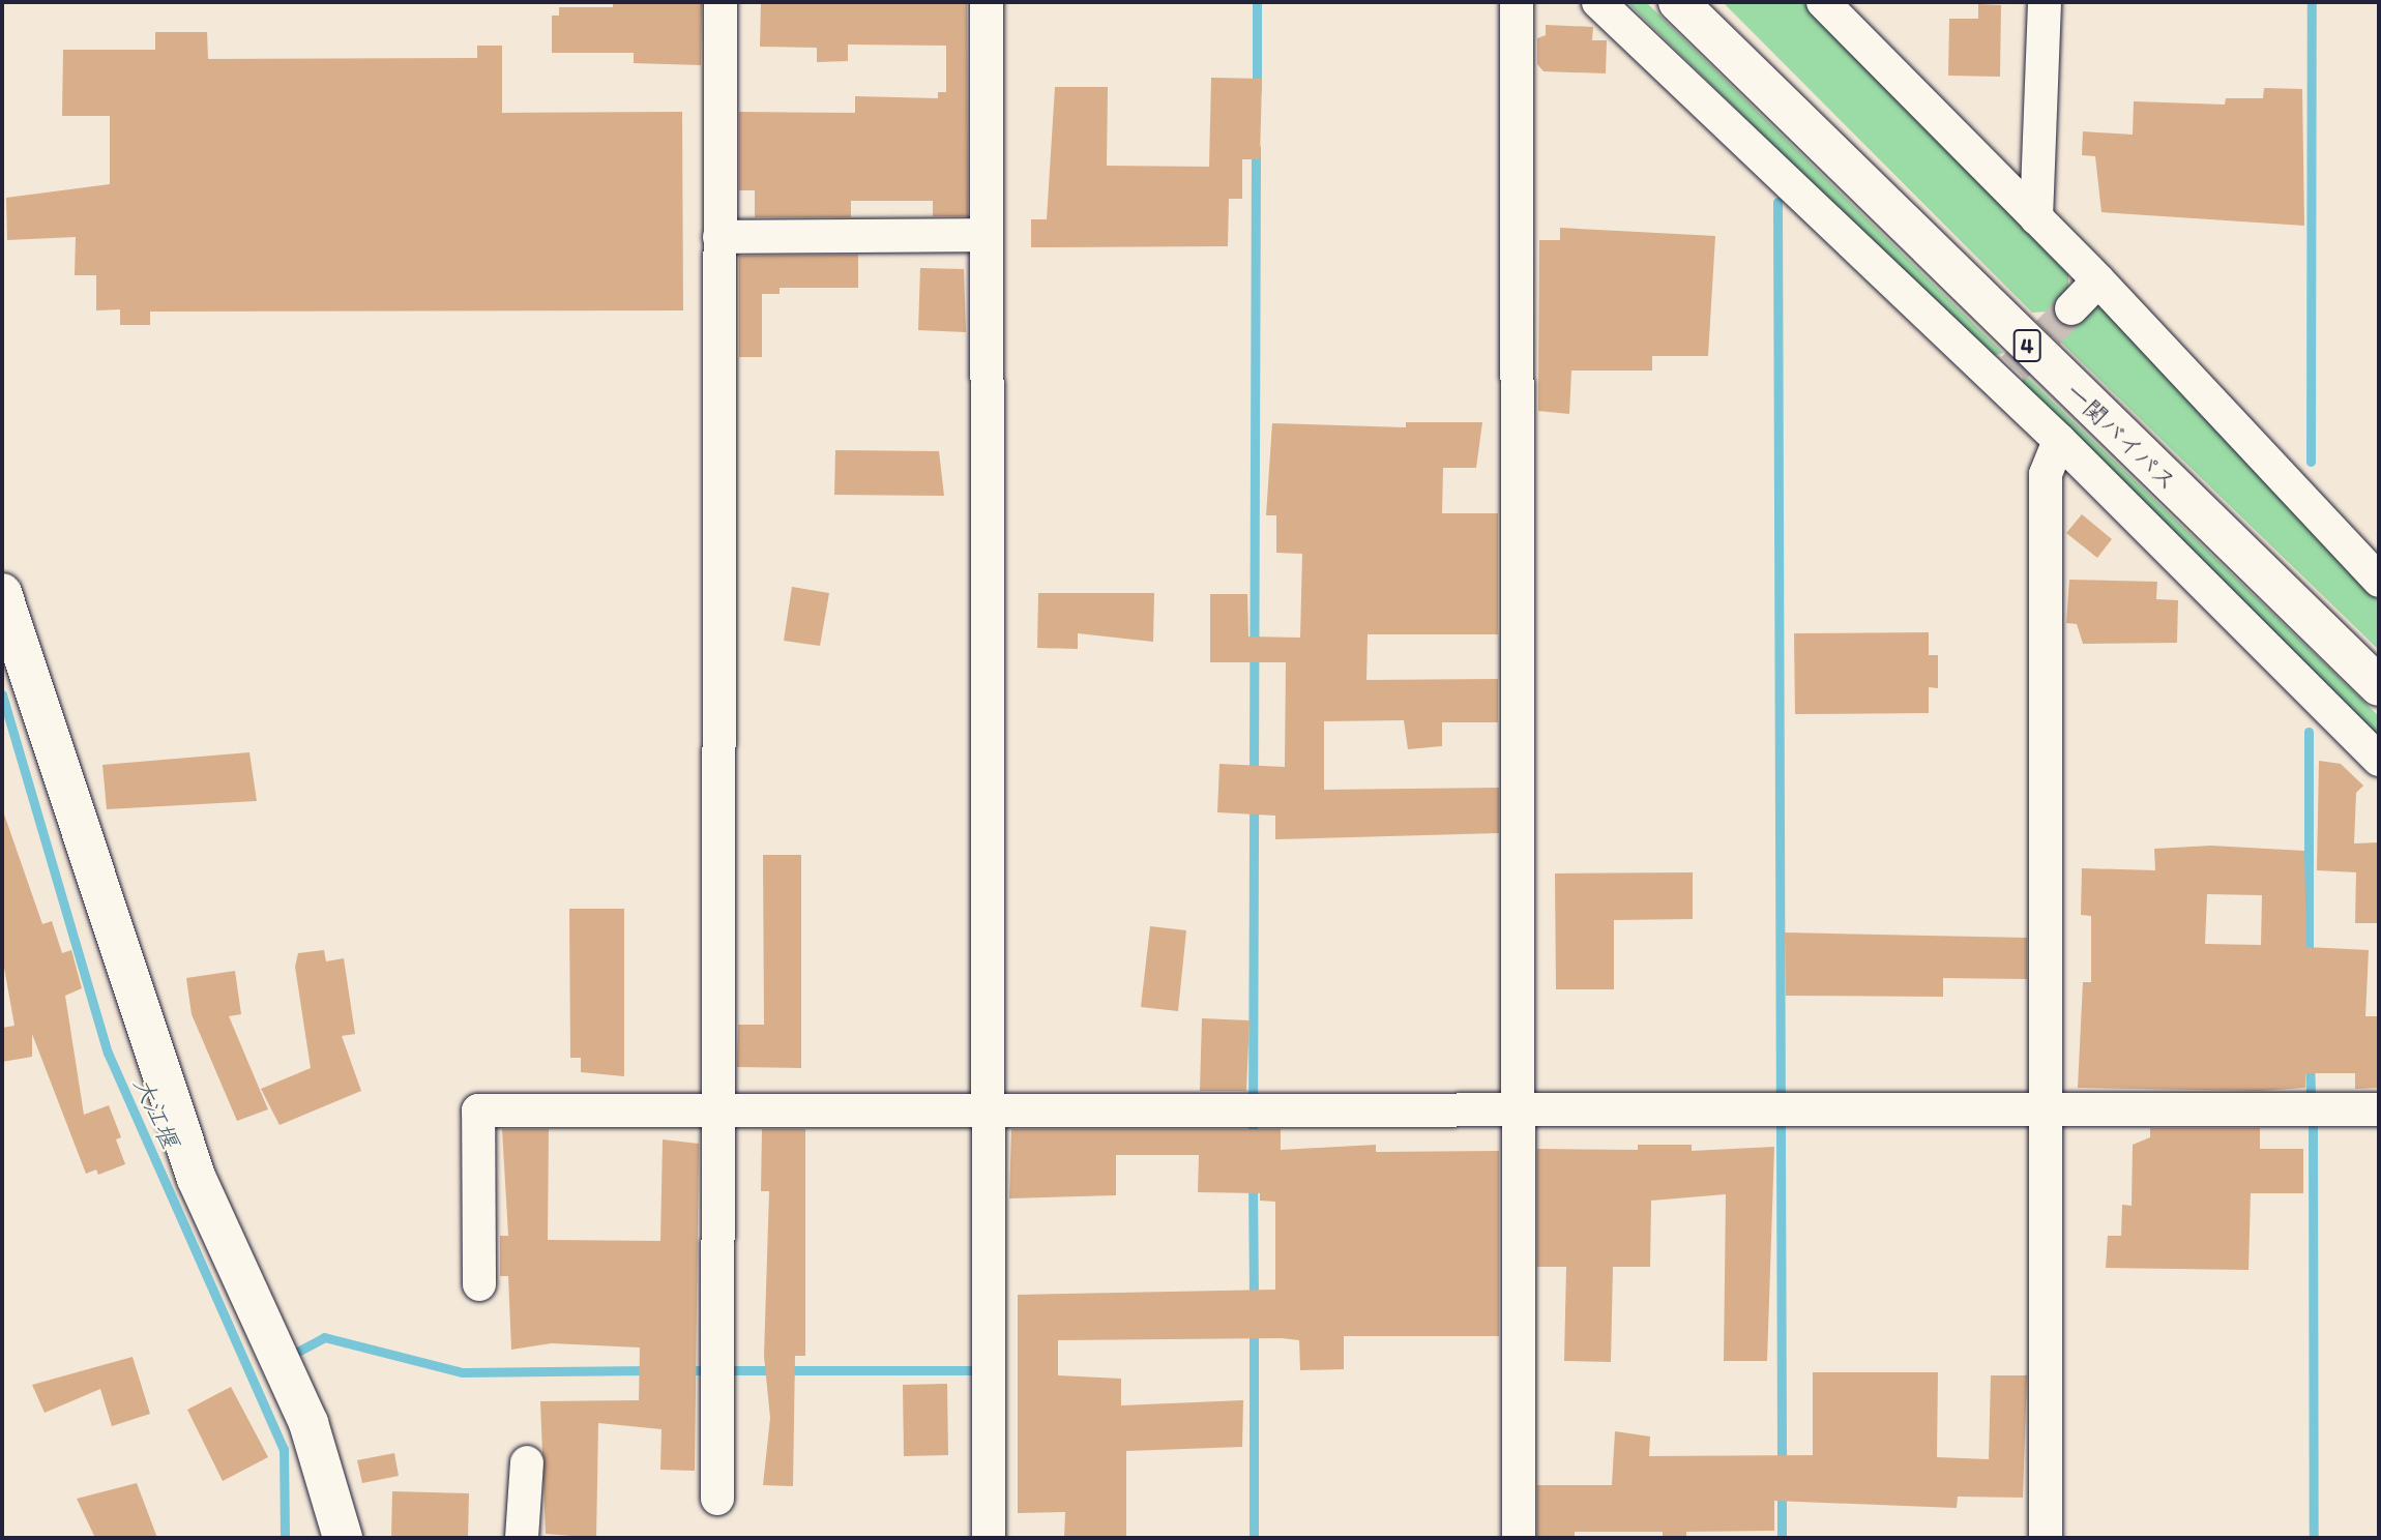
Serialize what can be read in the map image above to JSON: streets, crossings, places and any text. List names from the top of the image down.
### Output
{
  "streets": {
    "main road": ["4", "一関バイパス"]
  },
  "water": ["大江堰"]
}
